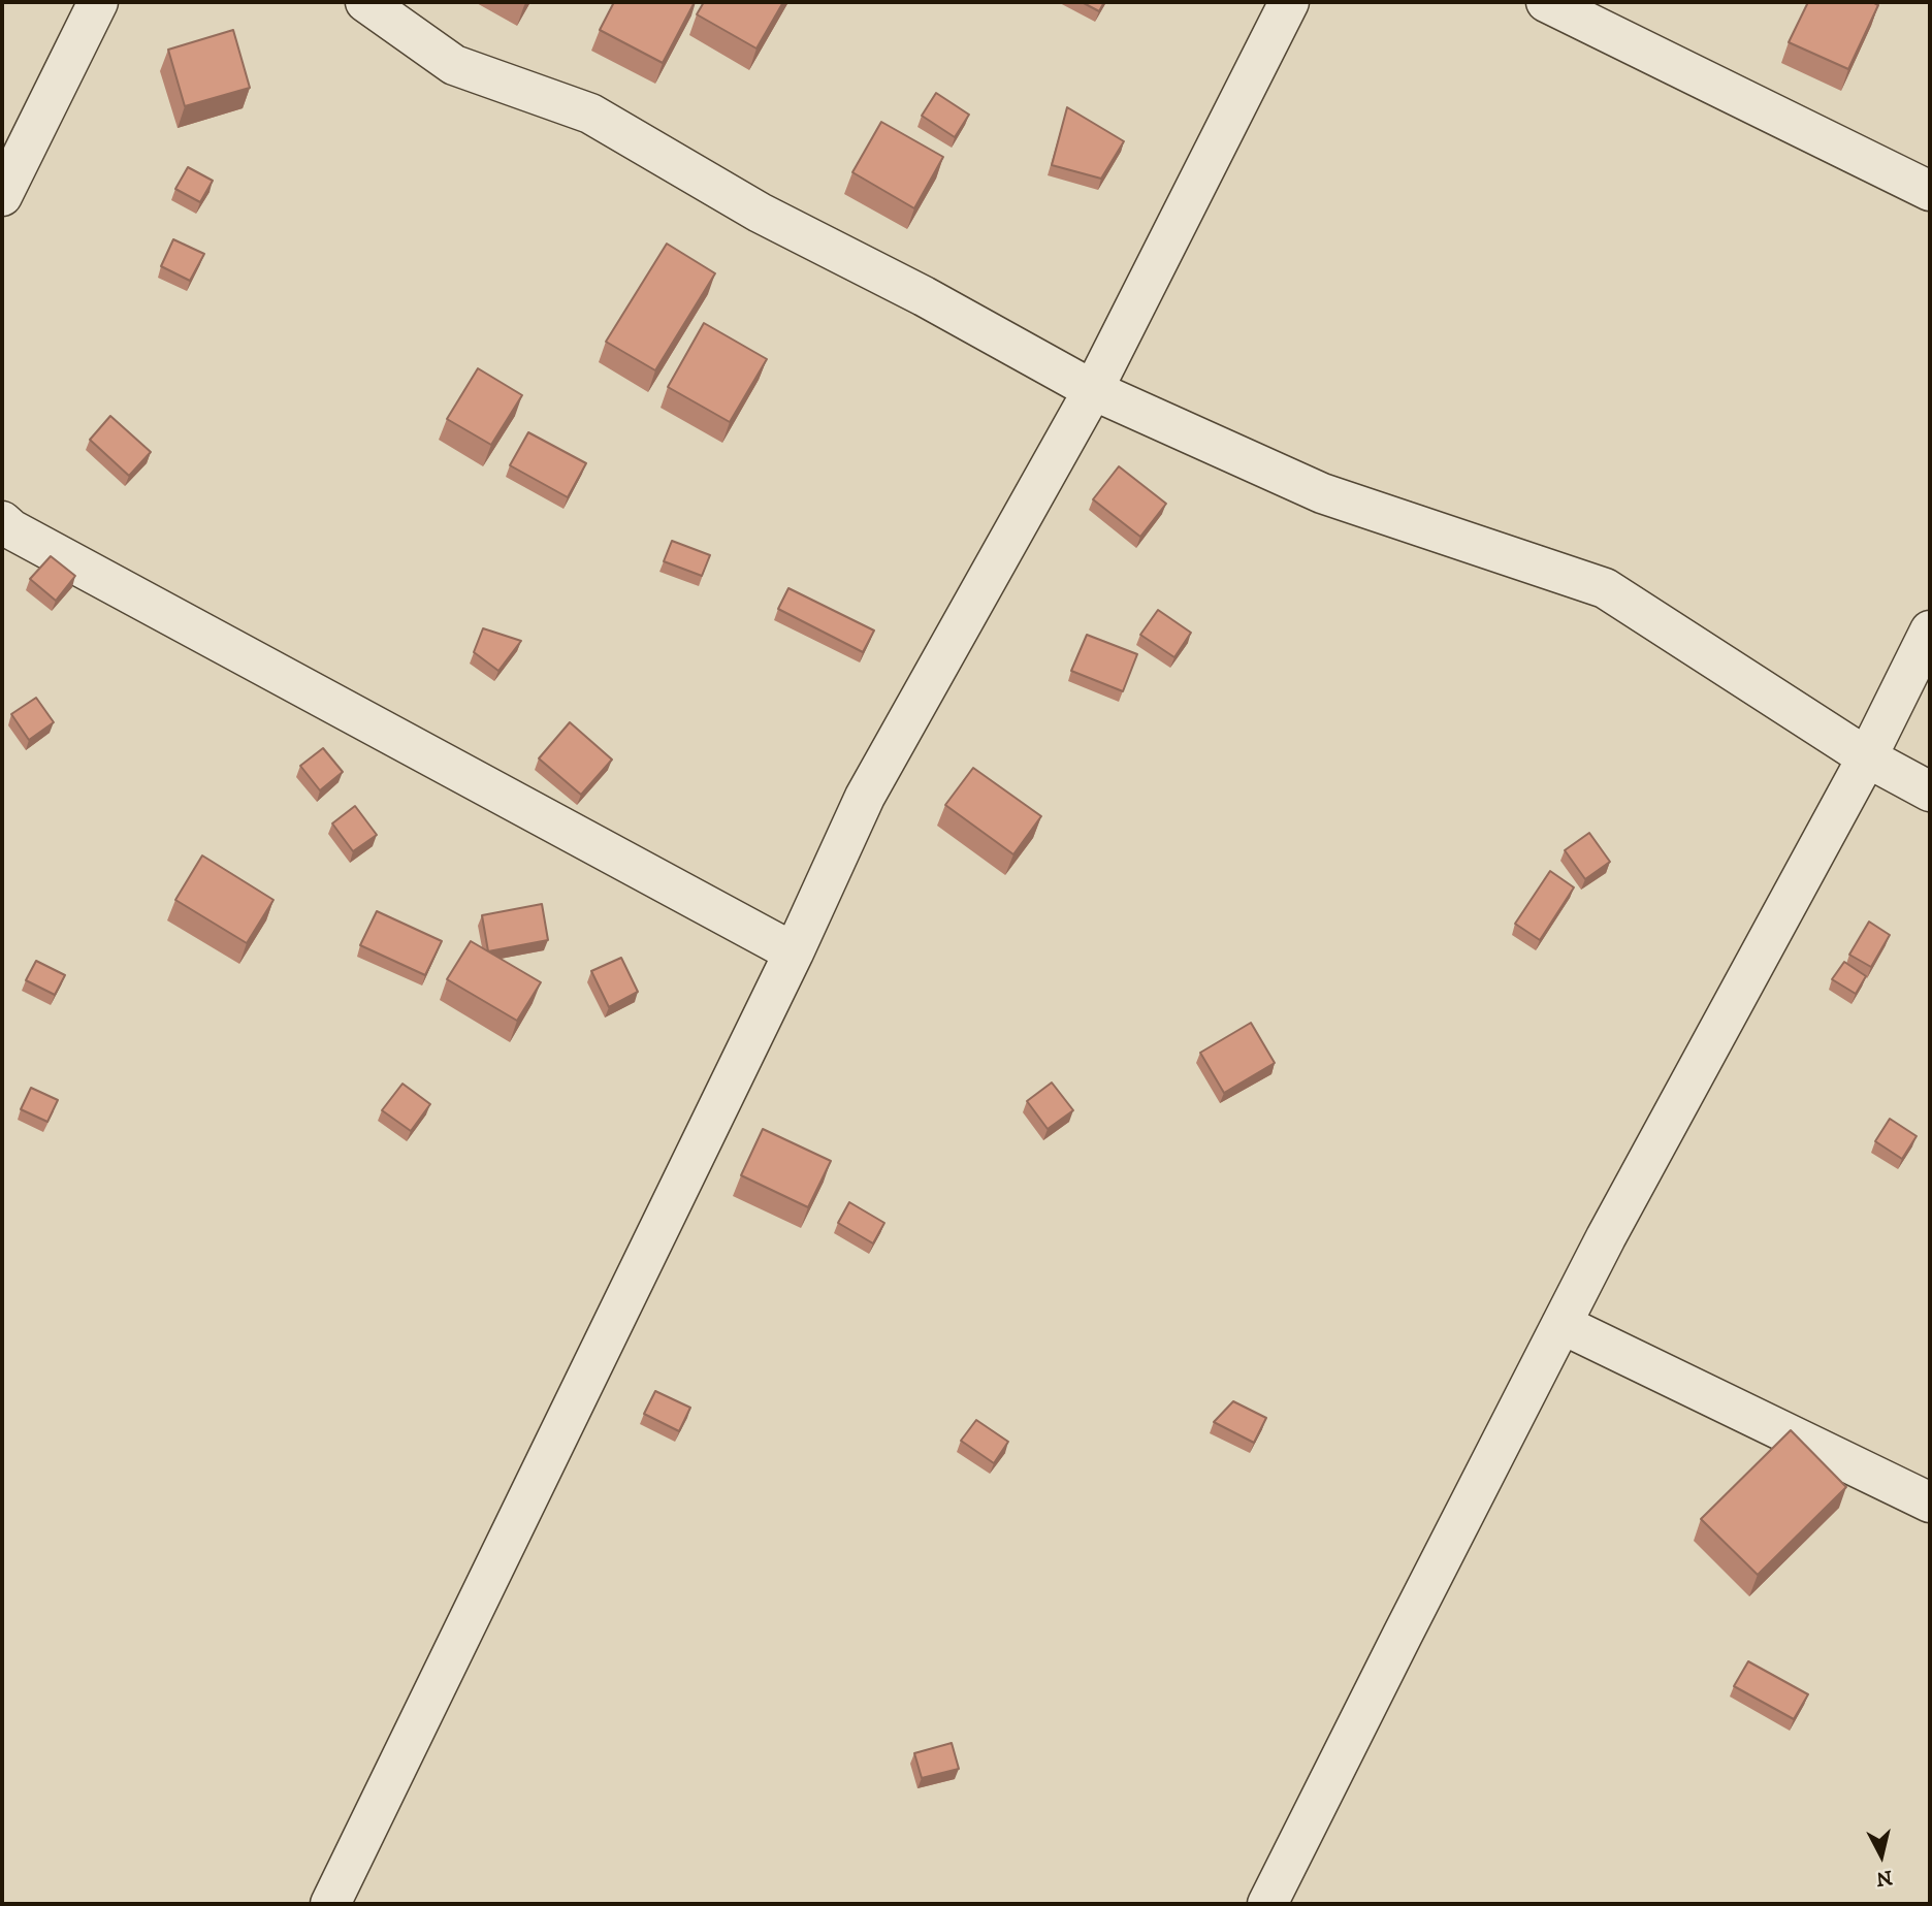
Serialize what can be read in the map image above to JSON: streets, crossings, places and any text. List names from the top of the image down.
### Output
{
  "north": "bottom"
}
